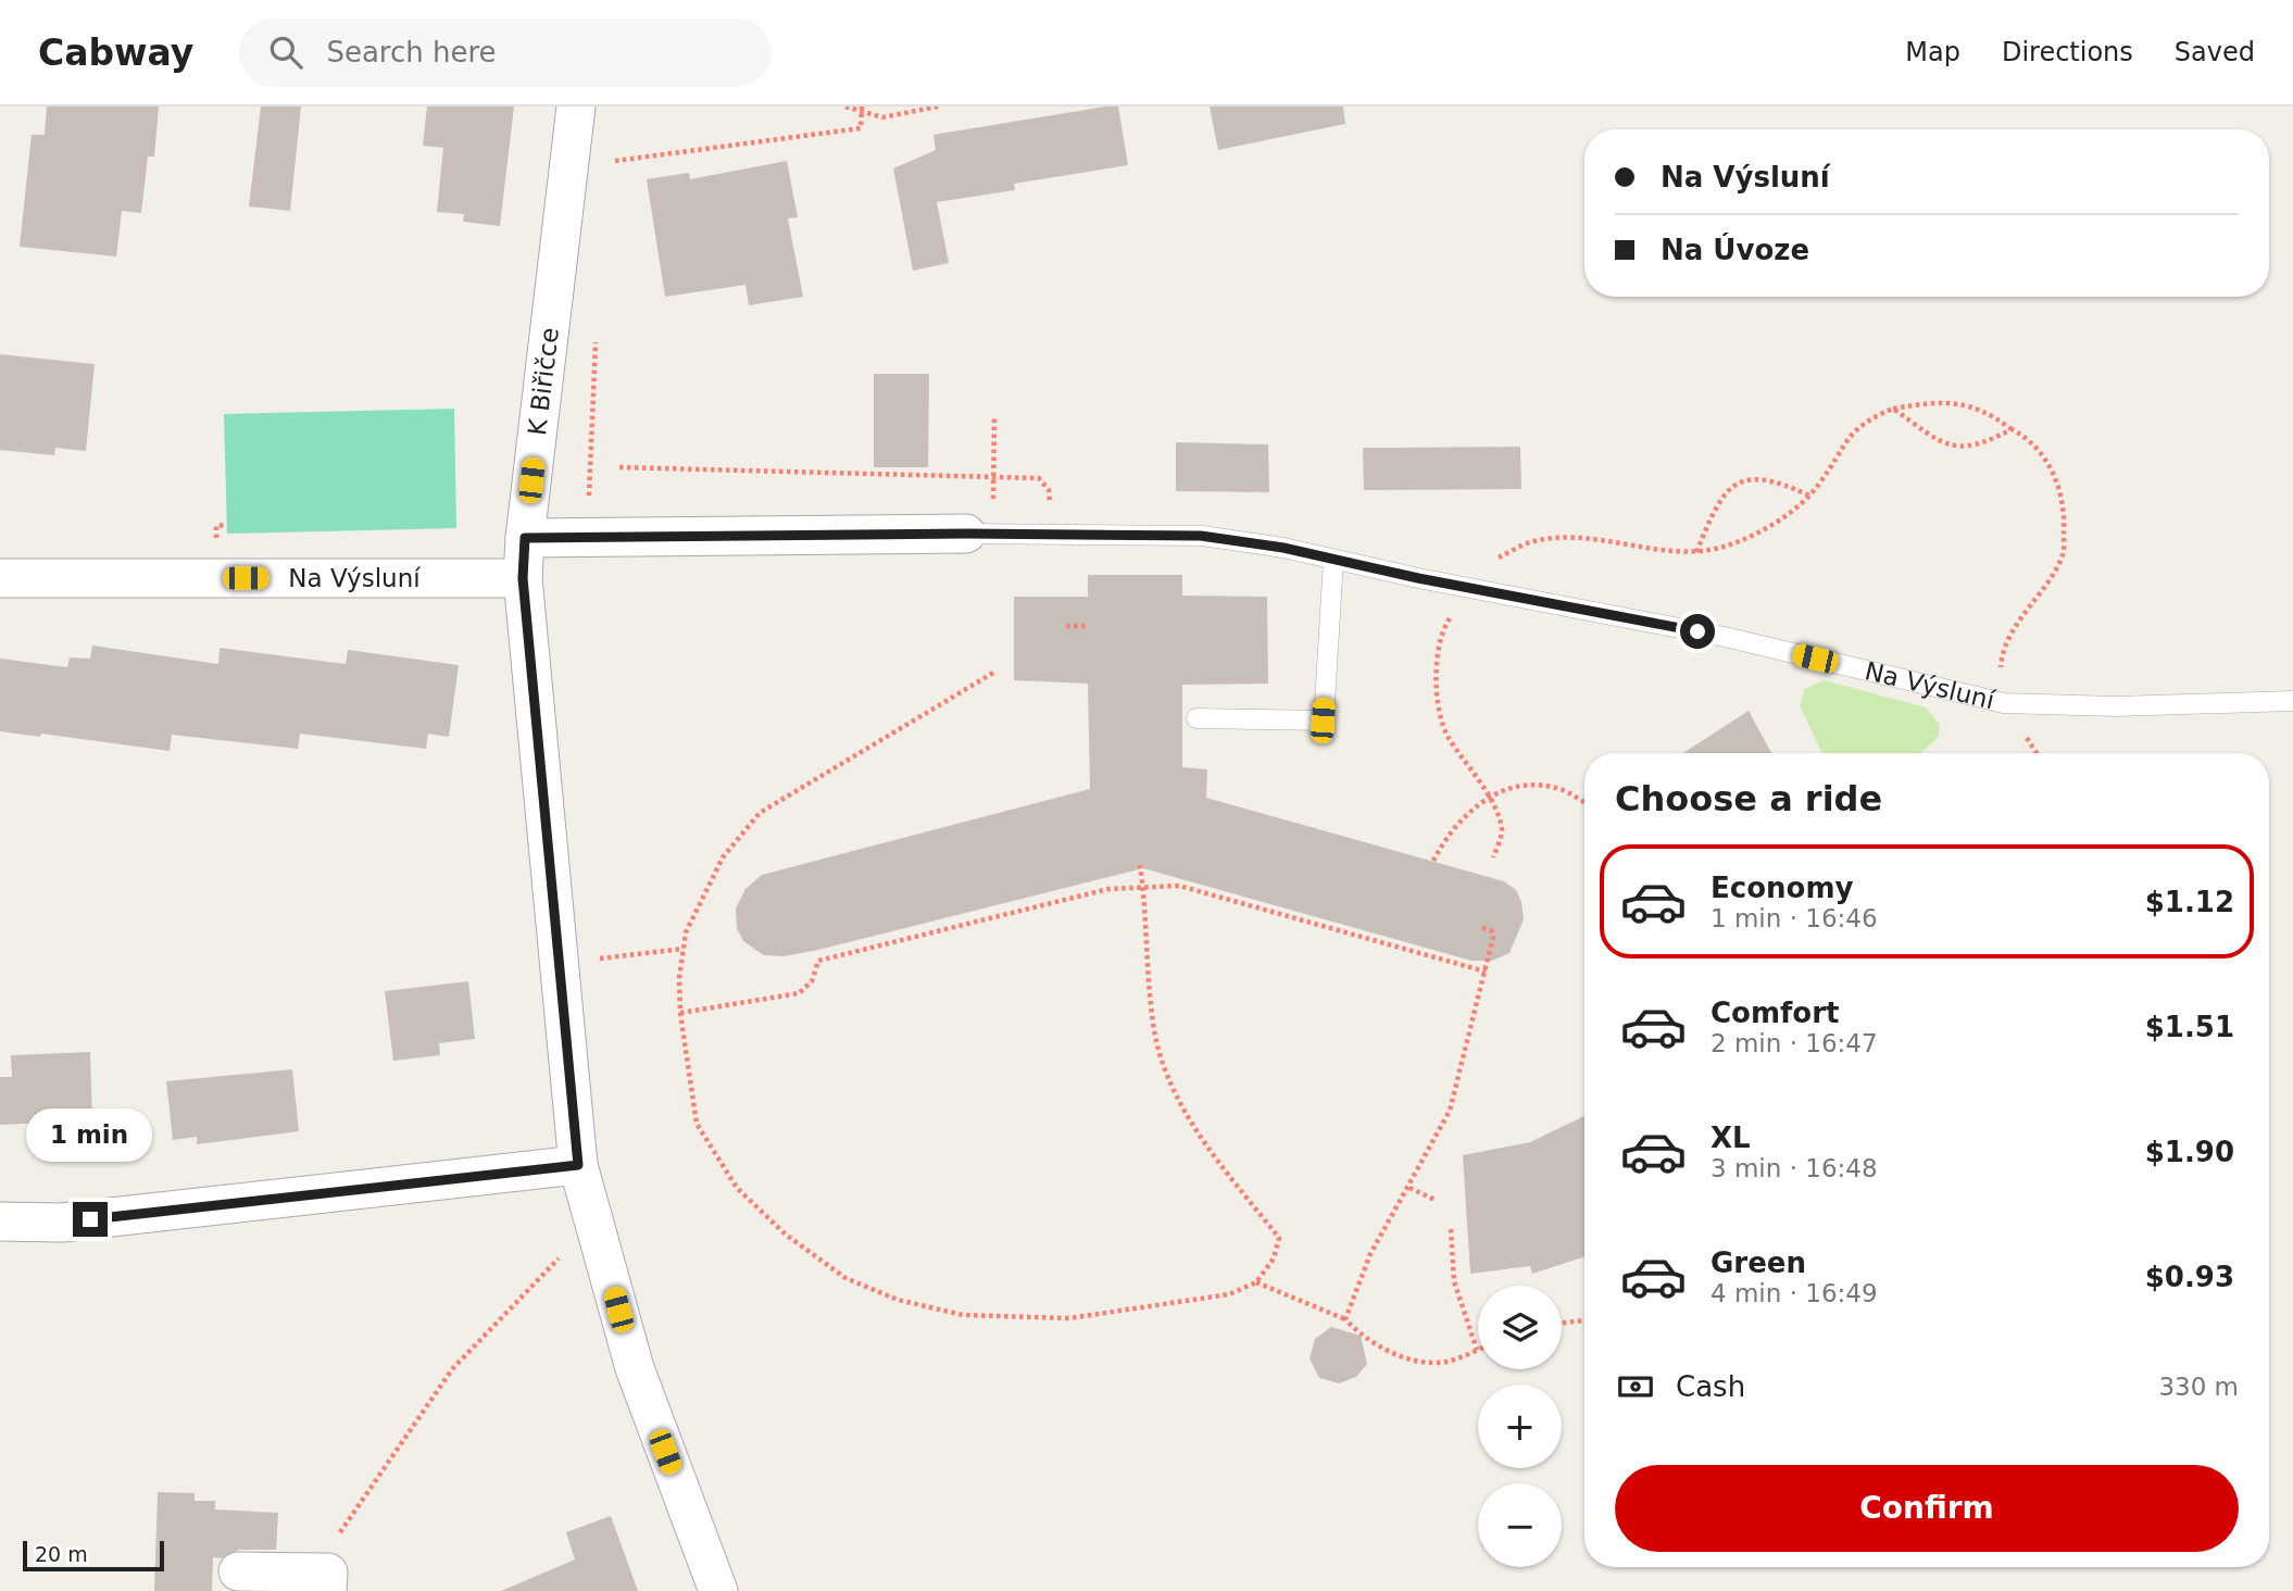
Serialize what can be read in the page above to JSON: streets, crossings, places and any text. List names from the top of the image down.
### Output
{
  "streets": {
    "street": ["K Biřičce", "Na Výsluní"]
  },
  "crossings": [
    ["K Biřičce", "Na Výsluní"]
  ],
  "scale_bar": "20 m",
  "page": {
    "header": "Cabway",
    "search": "Search here",
    "nav": ["Map", "Directions", "Saved"],
    "banner": ["Na Výsluní", "Na Úvoze"],
    "heading": "Choose a ride",
    "list": [
      {
        "name": "Economy",
        "note": "1 min · 16:46",
        "value": "$1.12"
      },
      {
        "name": "Comfort",
        "note": "2 min · 16:47",
        "value": "$1.51"
      },
      {
        "name": "XL",
        "note": "3 min · 16:48",
        "value": "$1.90"
      },
      {
        "name": "Green",
        "note": "4 min · 16:49",
        "value": "$0.93"
      }
    ],
    "bubble": "1 min",
    "map_buttons": ["+", "−"],
    "pay": ["Cash", "330 m"],
    "buttons": "Confirm",
    "scale": "20 m"
  }
}
